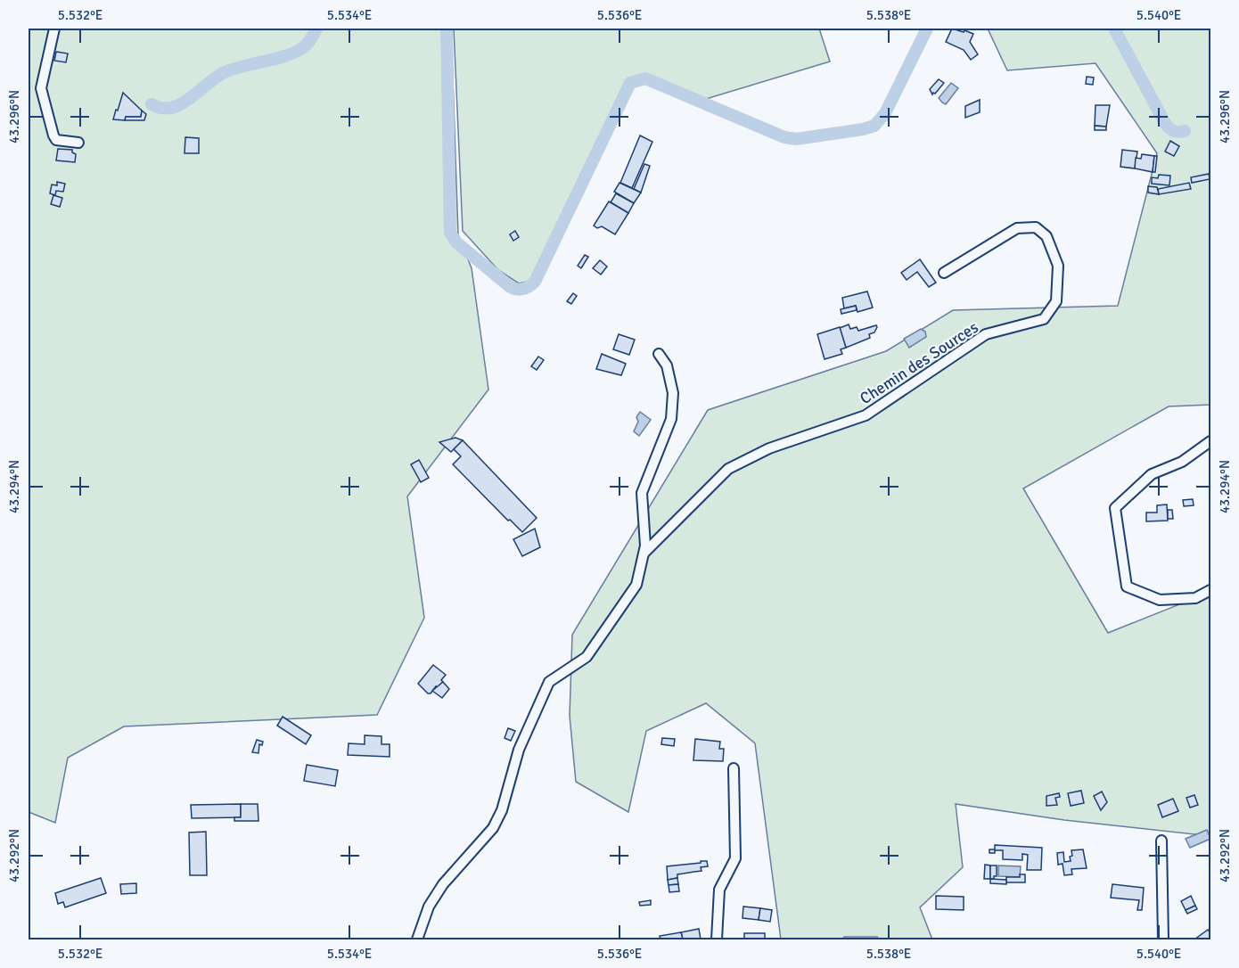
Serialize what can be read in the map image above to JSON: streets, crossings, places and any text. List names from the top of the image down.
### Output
{
  "streets": {
    "street": ["Chemin des Sources"]
  },
  "coordinates": [
    "5.532°E",
    "5.534°E",
    "5.536°E",
    "5.538°E",
    "5.540°E",
    "43.296°N",
    "43.294°N",
    "43.292°N"
  ]
}
